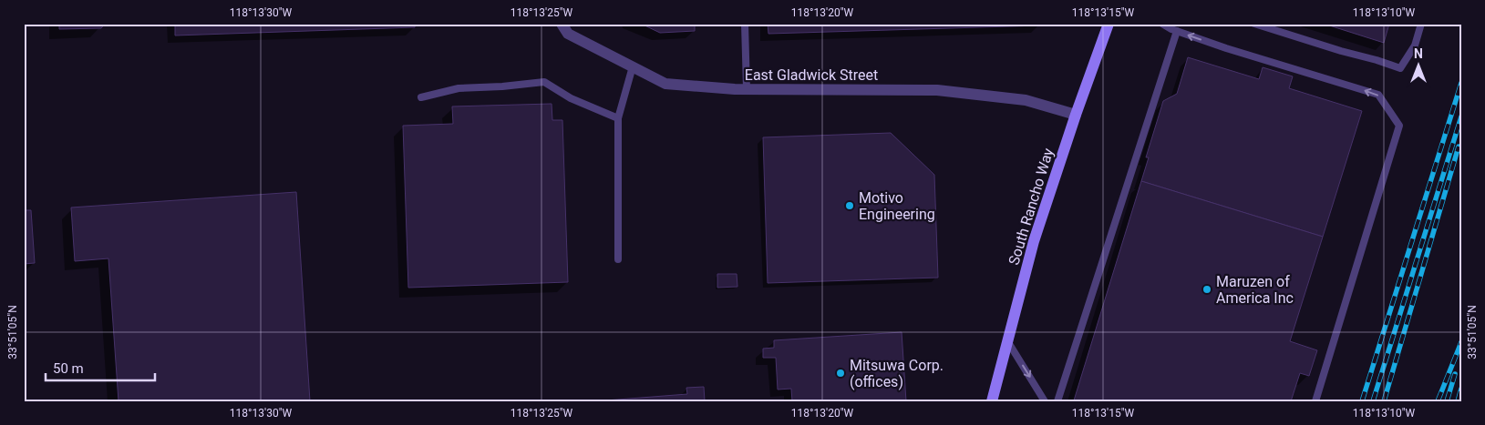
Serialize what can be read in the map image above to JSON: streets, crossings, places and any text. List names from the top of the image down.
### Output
{
  "streets": {
    "street": ["East Gladwick Street", "South Rancho Way"]
  },
  "crossings": [
    ["East Gladwick Street", "South Rancho Way"]
  ],
  "places": ["Motivo Engineering", "Maruzen of America Inc", "Mitsuwa Corp. (offices)"],
  "scale_bar": "50 m",
  "north": "top",
  "coordinates": [
    "118°13'30\"W",
    "118°13'25\"W",
    "118°13'20\"W",
    "118°13'15\"W",
    "118°13'10\"W",
    "33°51'05\"N"
  ]
}
